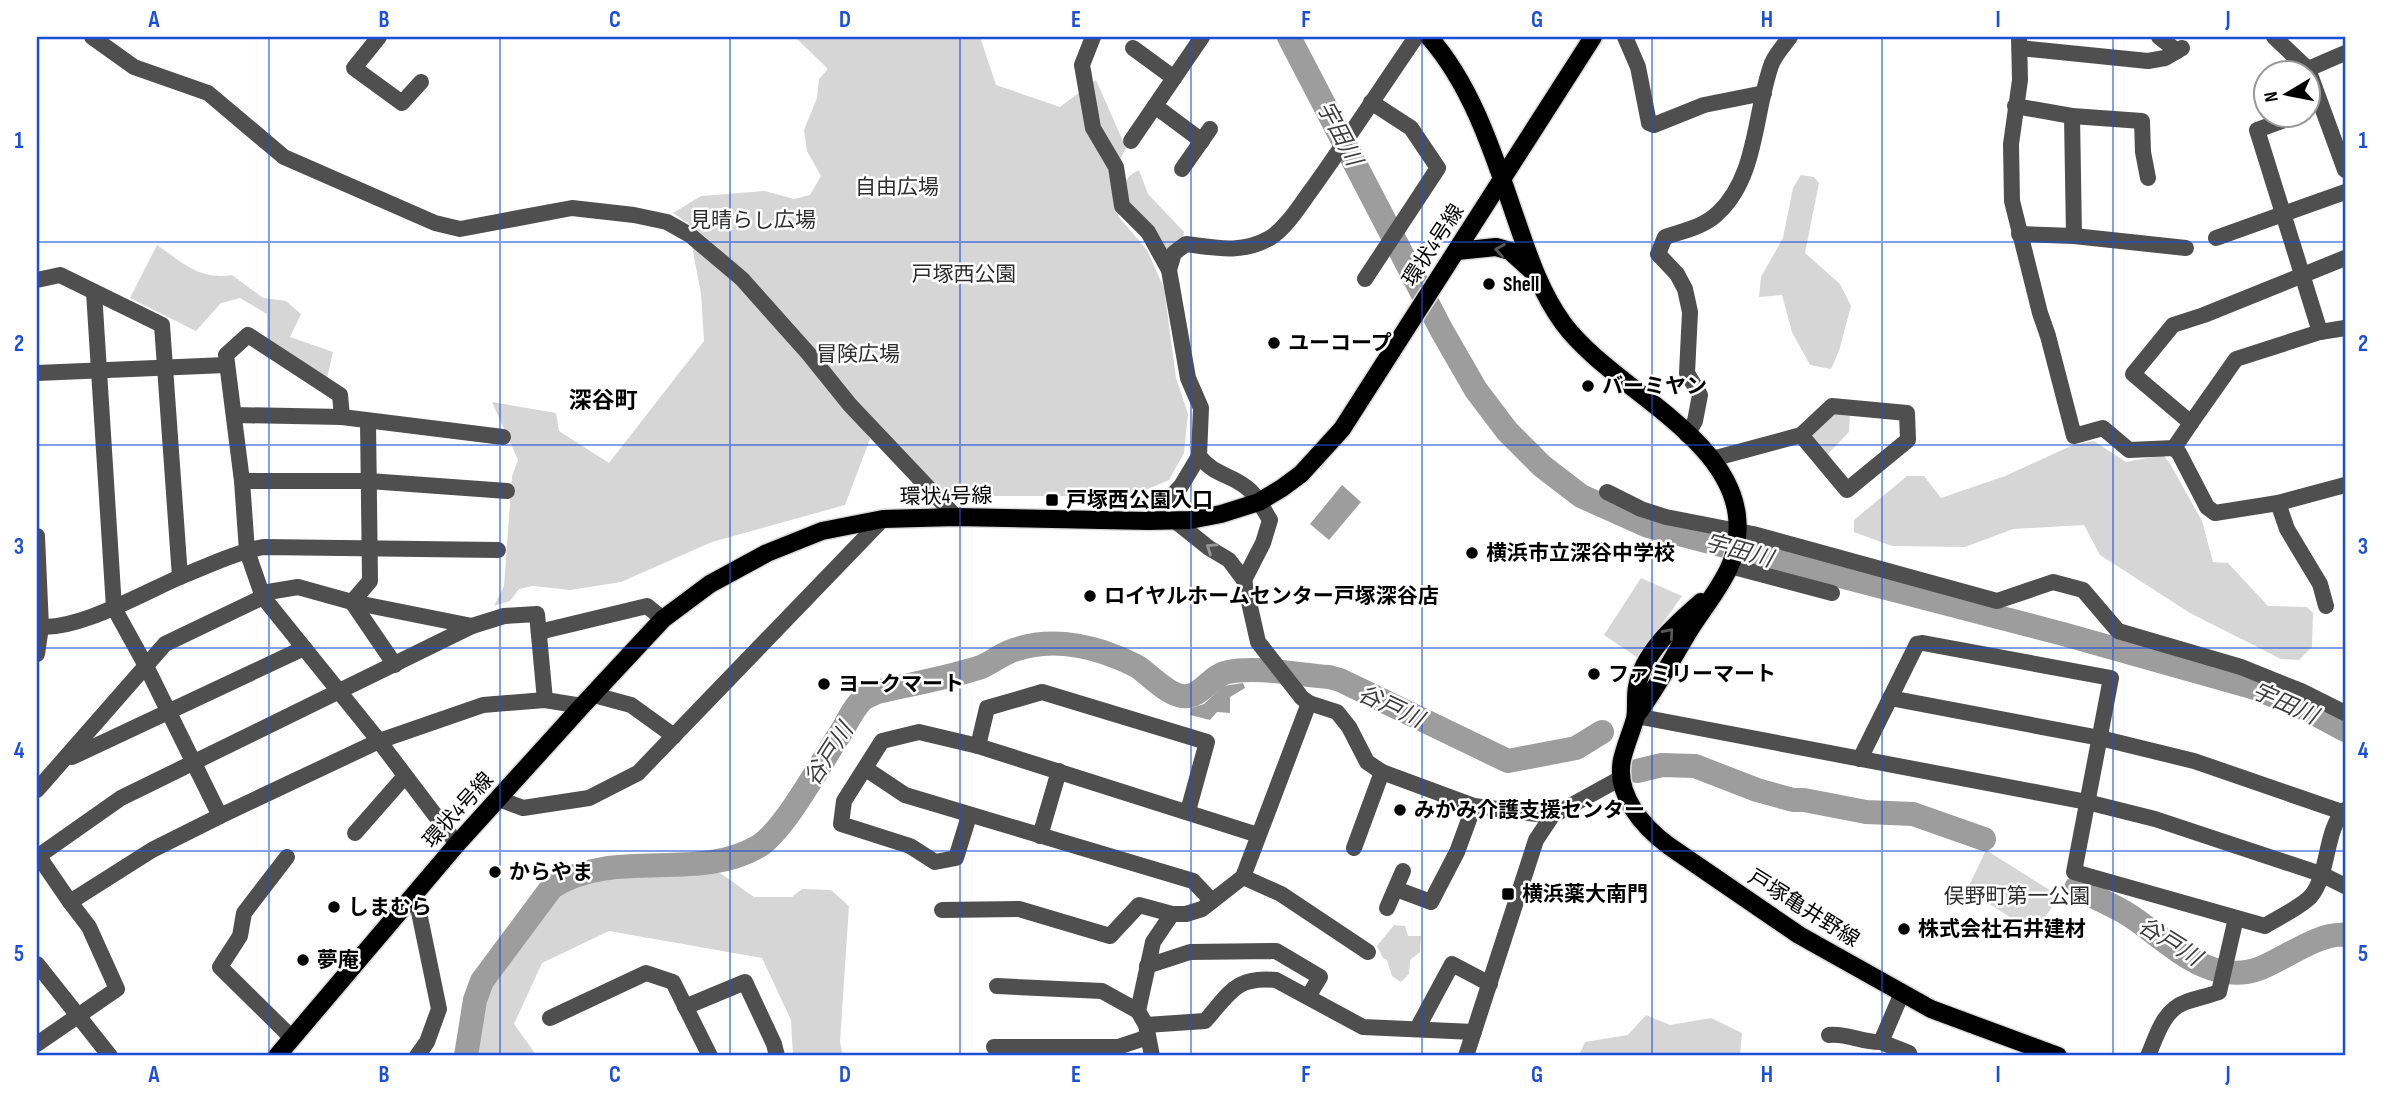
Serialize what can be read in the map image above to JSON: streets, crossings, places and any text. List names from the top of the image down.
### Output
{
  "streets": {
    "main road": ["環状4号線", "戸塚亀井野線"]
  },
  "districts": ["深谷町"],
  "water": ["宇田川", "谷戸川"],
  "parks": [
    "自由広場",
    "見晴らし広場",
    "戸塚西公園",
    "冒険広場",
    "俣野町第一公園"
  ],
  "places": {
    "other": [
      "Shell",
      "ユーコープ",
      "バーミヤン",
      "横浜市立深谷中学校",
      "ロイヤルホームセンター戸塚深谷店",
      "ファミリーマート",
      "ヨークマート",
      "みかみ介護支援センター",
      "からやま",
      "しまむら",
      "株式会社石井建材",
      "夢庵"
    ],
    "transit": ["戸塚西公園入口", "横浜薬大南門"]
  },
  "north": "left",
  "grid": {
    "columns": [
      "A",
      "B",
      "C",
      "D",
      "E",
      "F",
      "G",
      "H",
      "I",
      "J"
    ],
    "rows": [
      "1",
      "2",
      "3",
      "4",
      "5"
    ]
  }
}
